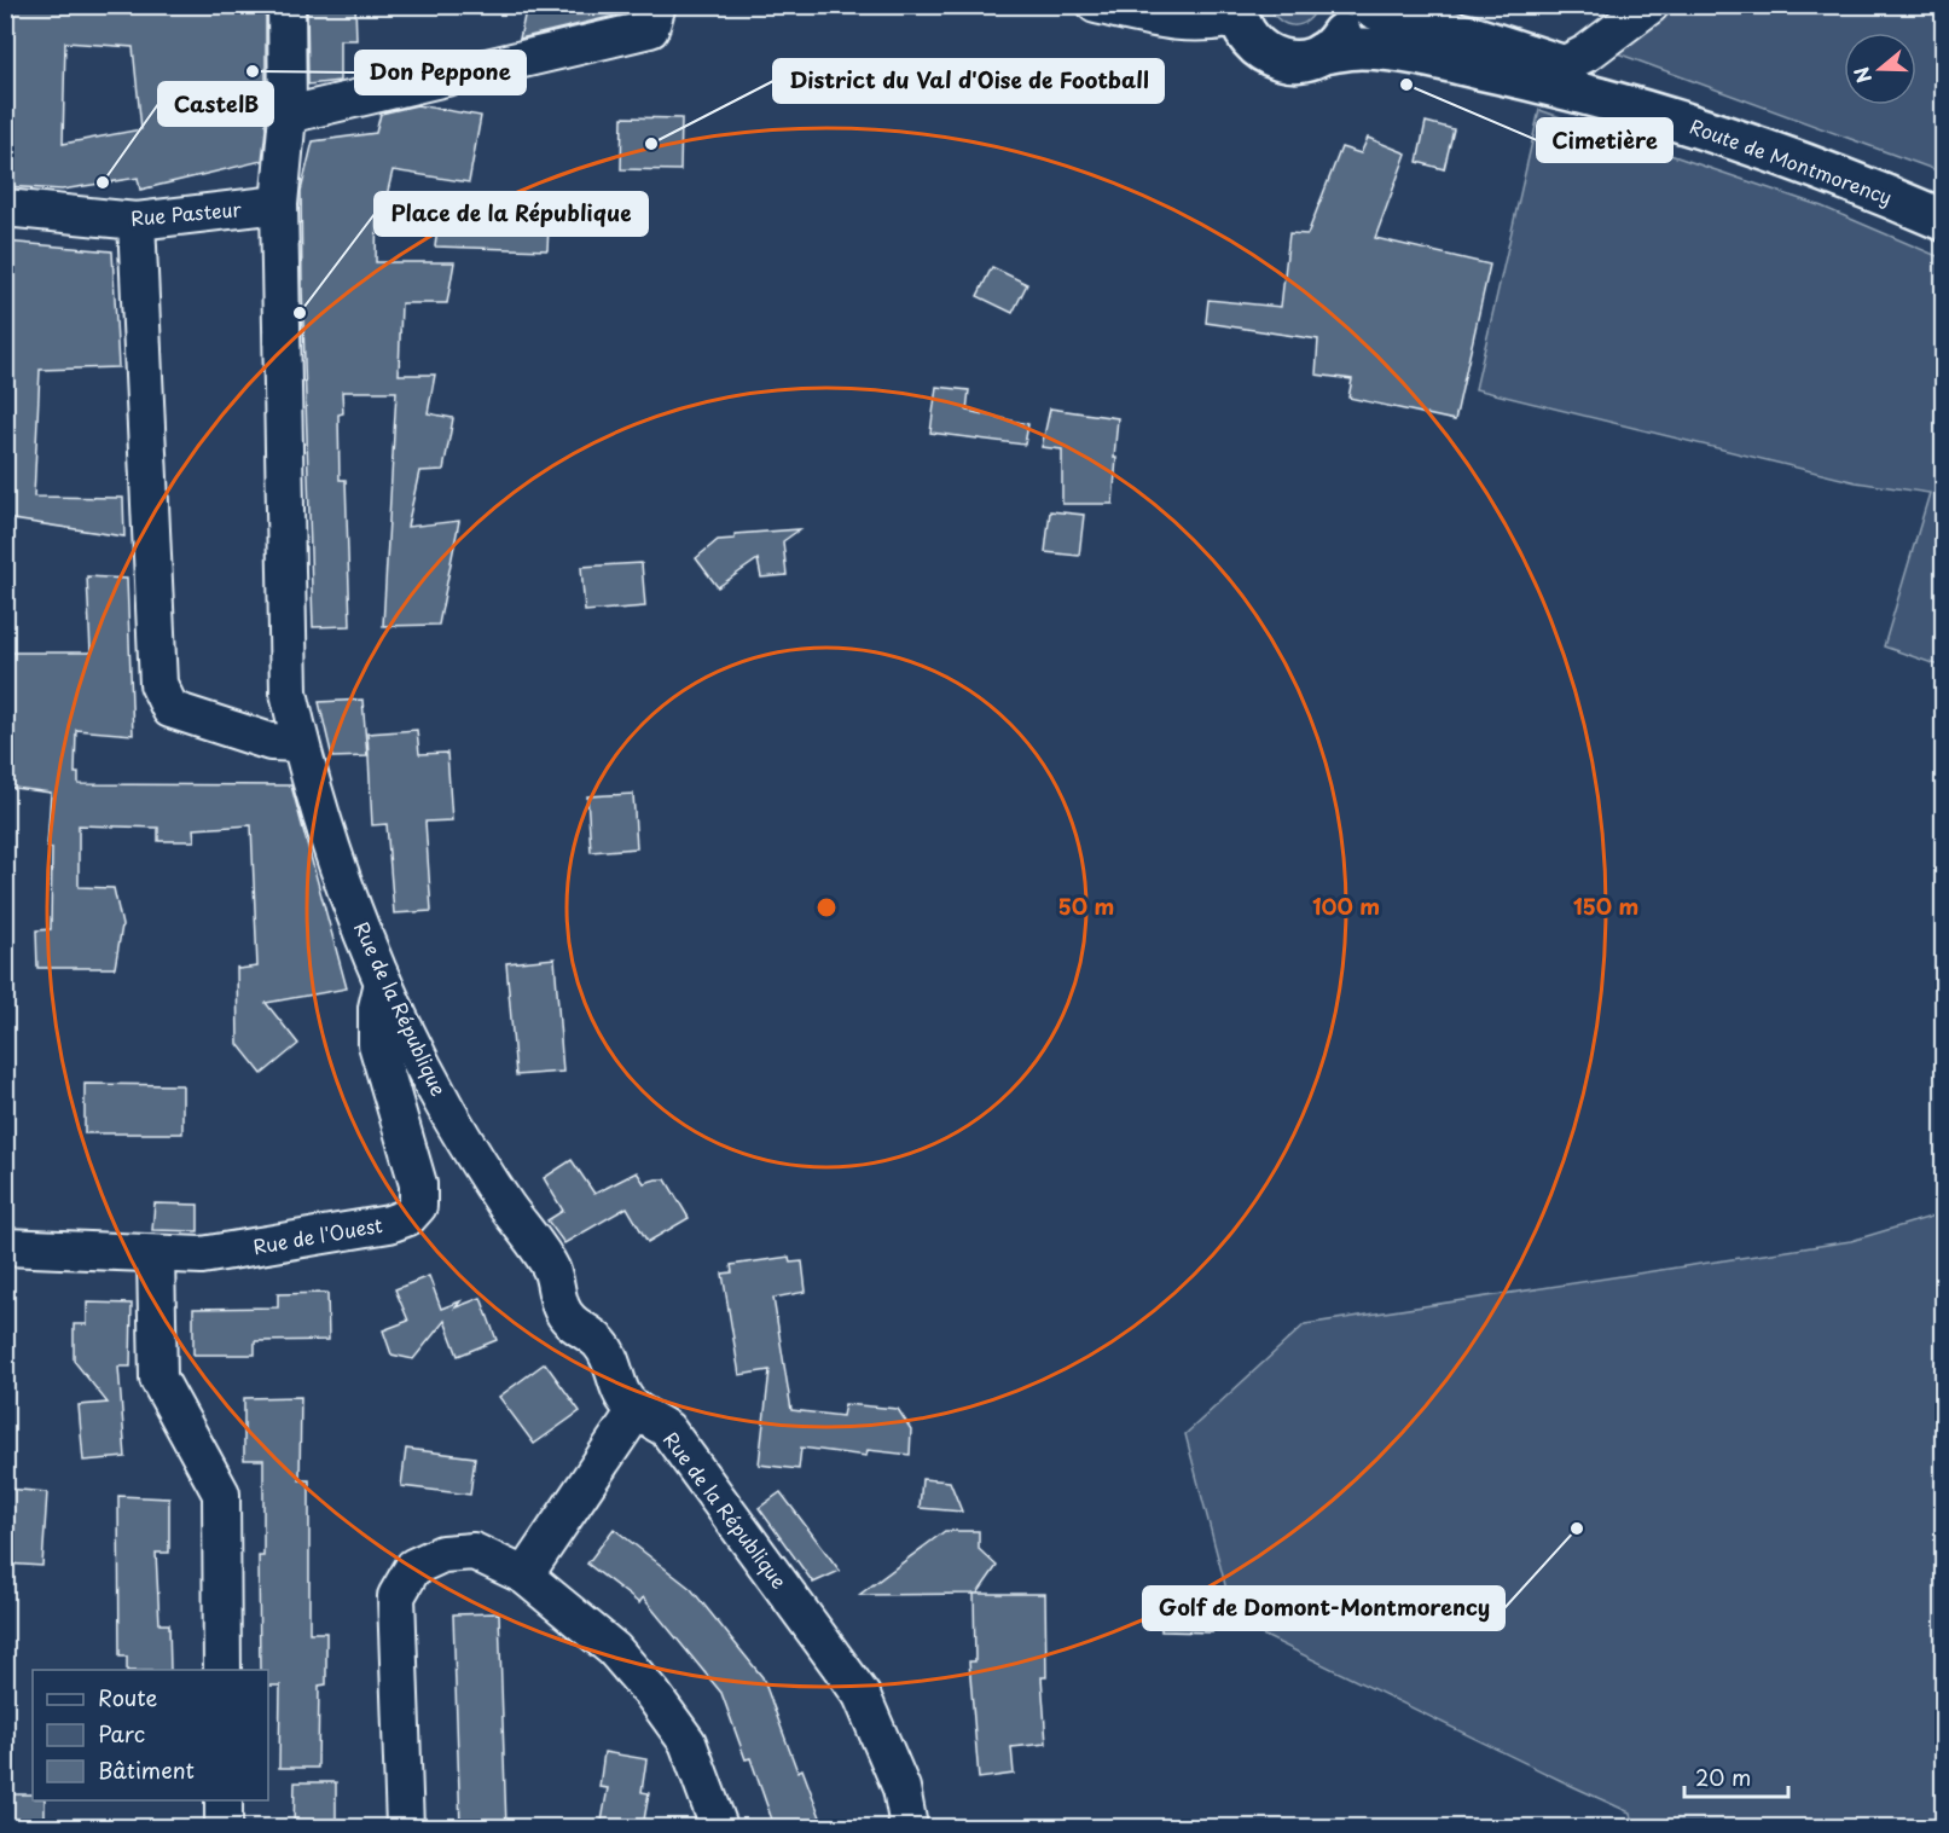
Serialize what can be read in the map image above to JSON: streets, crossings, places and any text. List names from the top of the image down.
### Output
{
  "streets": {
    "main road": ["Route de Montmorency"],
    "street": ["Rue Pasteur", "Rue de la République", "Rue de l'Ouest"]
  },
  "crossings": [
    ["Rue Pasteur", "Rue de la République"],
    ["Rue de la République", "Rue de l'Ouest"]
  ],
  "places": [
    "Don Peppone",
    "Cimetière",
    "District du Val d'Oise de Football",
    "CastelB",
    "Place de la République",
    "Golf de Domont-Montmorency"
  ],
  "legend": ["Route", "Parc", "Bâtiment"],
  "scale_bar": "20 m",
  "north": "left",
  "rings": ["50 m", "100 m", "150 m"]
}
